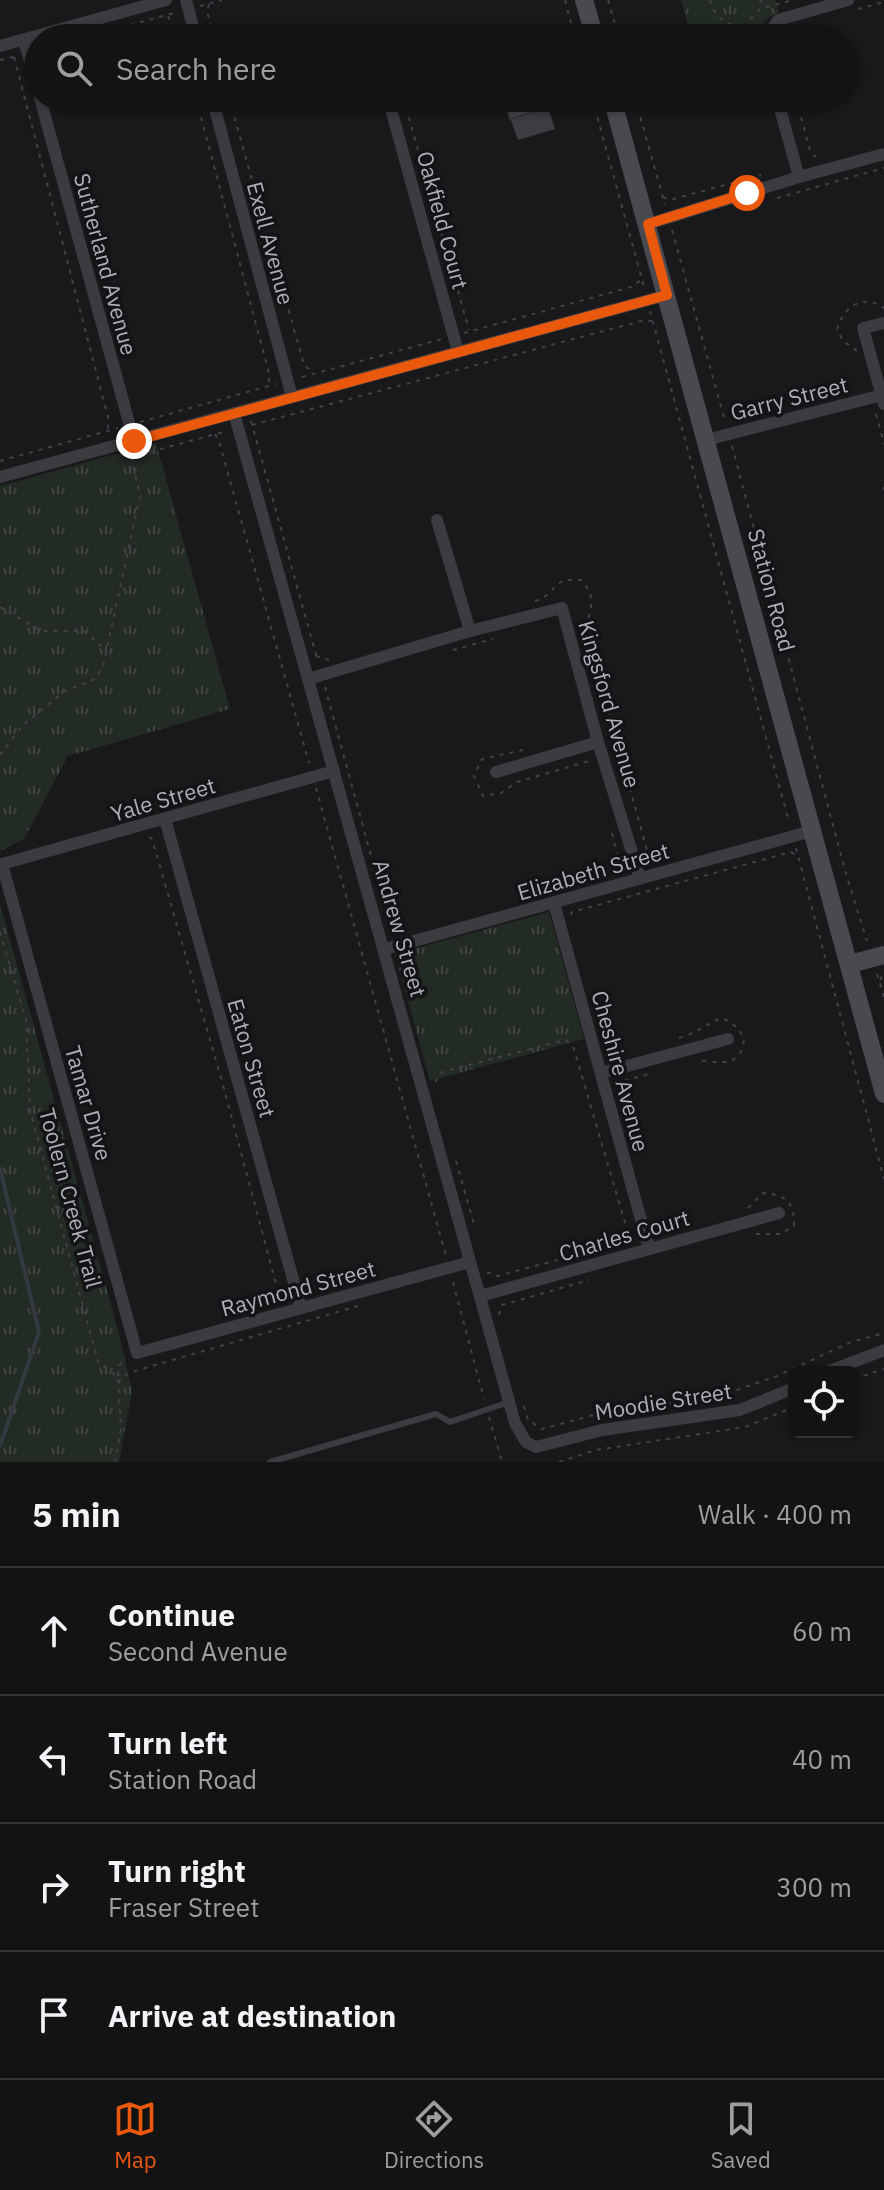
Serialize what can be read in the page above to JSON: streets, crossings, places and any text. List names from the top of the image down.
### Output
{
  "streets": {
    "street": [
      "Oakfield Court",
      "Exell Avenue",
      "Sutherland Avenue",
      "Garry Street",
      "Station Road",
      "Kingsford Avenue",
      "Yale Street",
      "Elizabeth Street",
      "Andrew Street",
      "Eaton Street",
      "Cheshire Avenue",
      "Tamar Drive",
      "Charles Court",
      "Raymond Street",
      "Moodie Street"
    ],
    "path": ["Toolern Creek Trail"]
  },
  "crossings": [
    ["Garry Street", "Station Road"],
    ["Station Road", "Elizabeth Street"],
    ["Kingsford Avenue", "Elizabeth Street"],
    ["Kingsford Avenue", "Andrew Street"],
    ["Yale Street", "Andrew Street"],
    ["Yale Street", "Eaton Street"],
    ["Yale Street", "Tamar Drive"],
    ["Elizabeth Street", "Andrew Street"],
    ["Elizabeth Street", "Cheshire Avenue"],
    ["Andrew Street", "Charles Court"],
    ["Andrew Street", "Raymond Street"],
    ["Andrew Street", "Moodie Street"],
    ["Eaton Street", "Raymond Street"],
    ["Cheshire Avenue", "Charles Court"],
    ["Tamar Drive", "Raymond Street"]
  ],
  "page": {
    "search": "Search here",
    "heading": ["5 min", "Walk · 400 m"],
    "list": [
      ["Continue", "Second Avenue", "60 m"],
      ["Turn left", "Station Road", "40 m"],
      ["Turn right", "Fraser Street", "300 m"],
      "Arrive at destination"
    ],
    "nav": ["Map", "Directions", "Saved"]
  }
}
